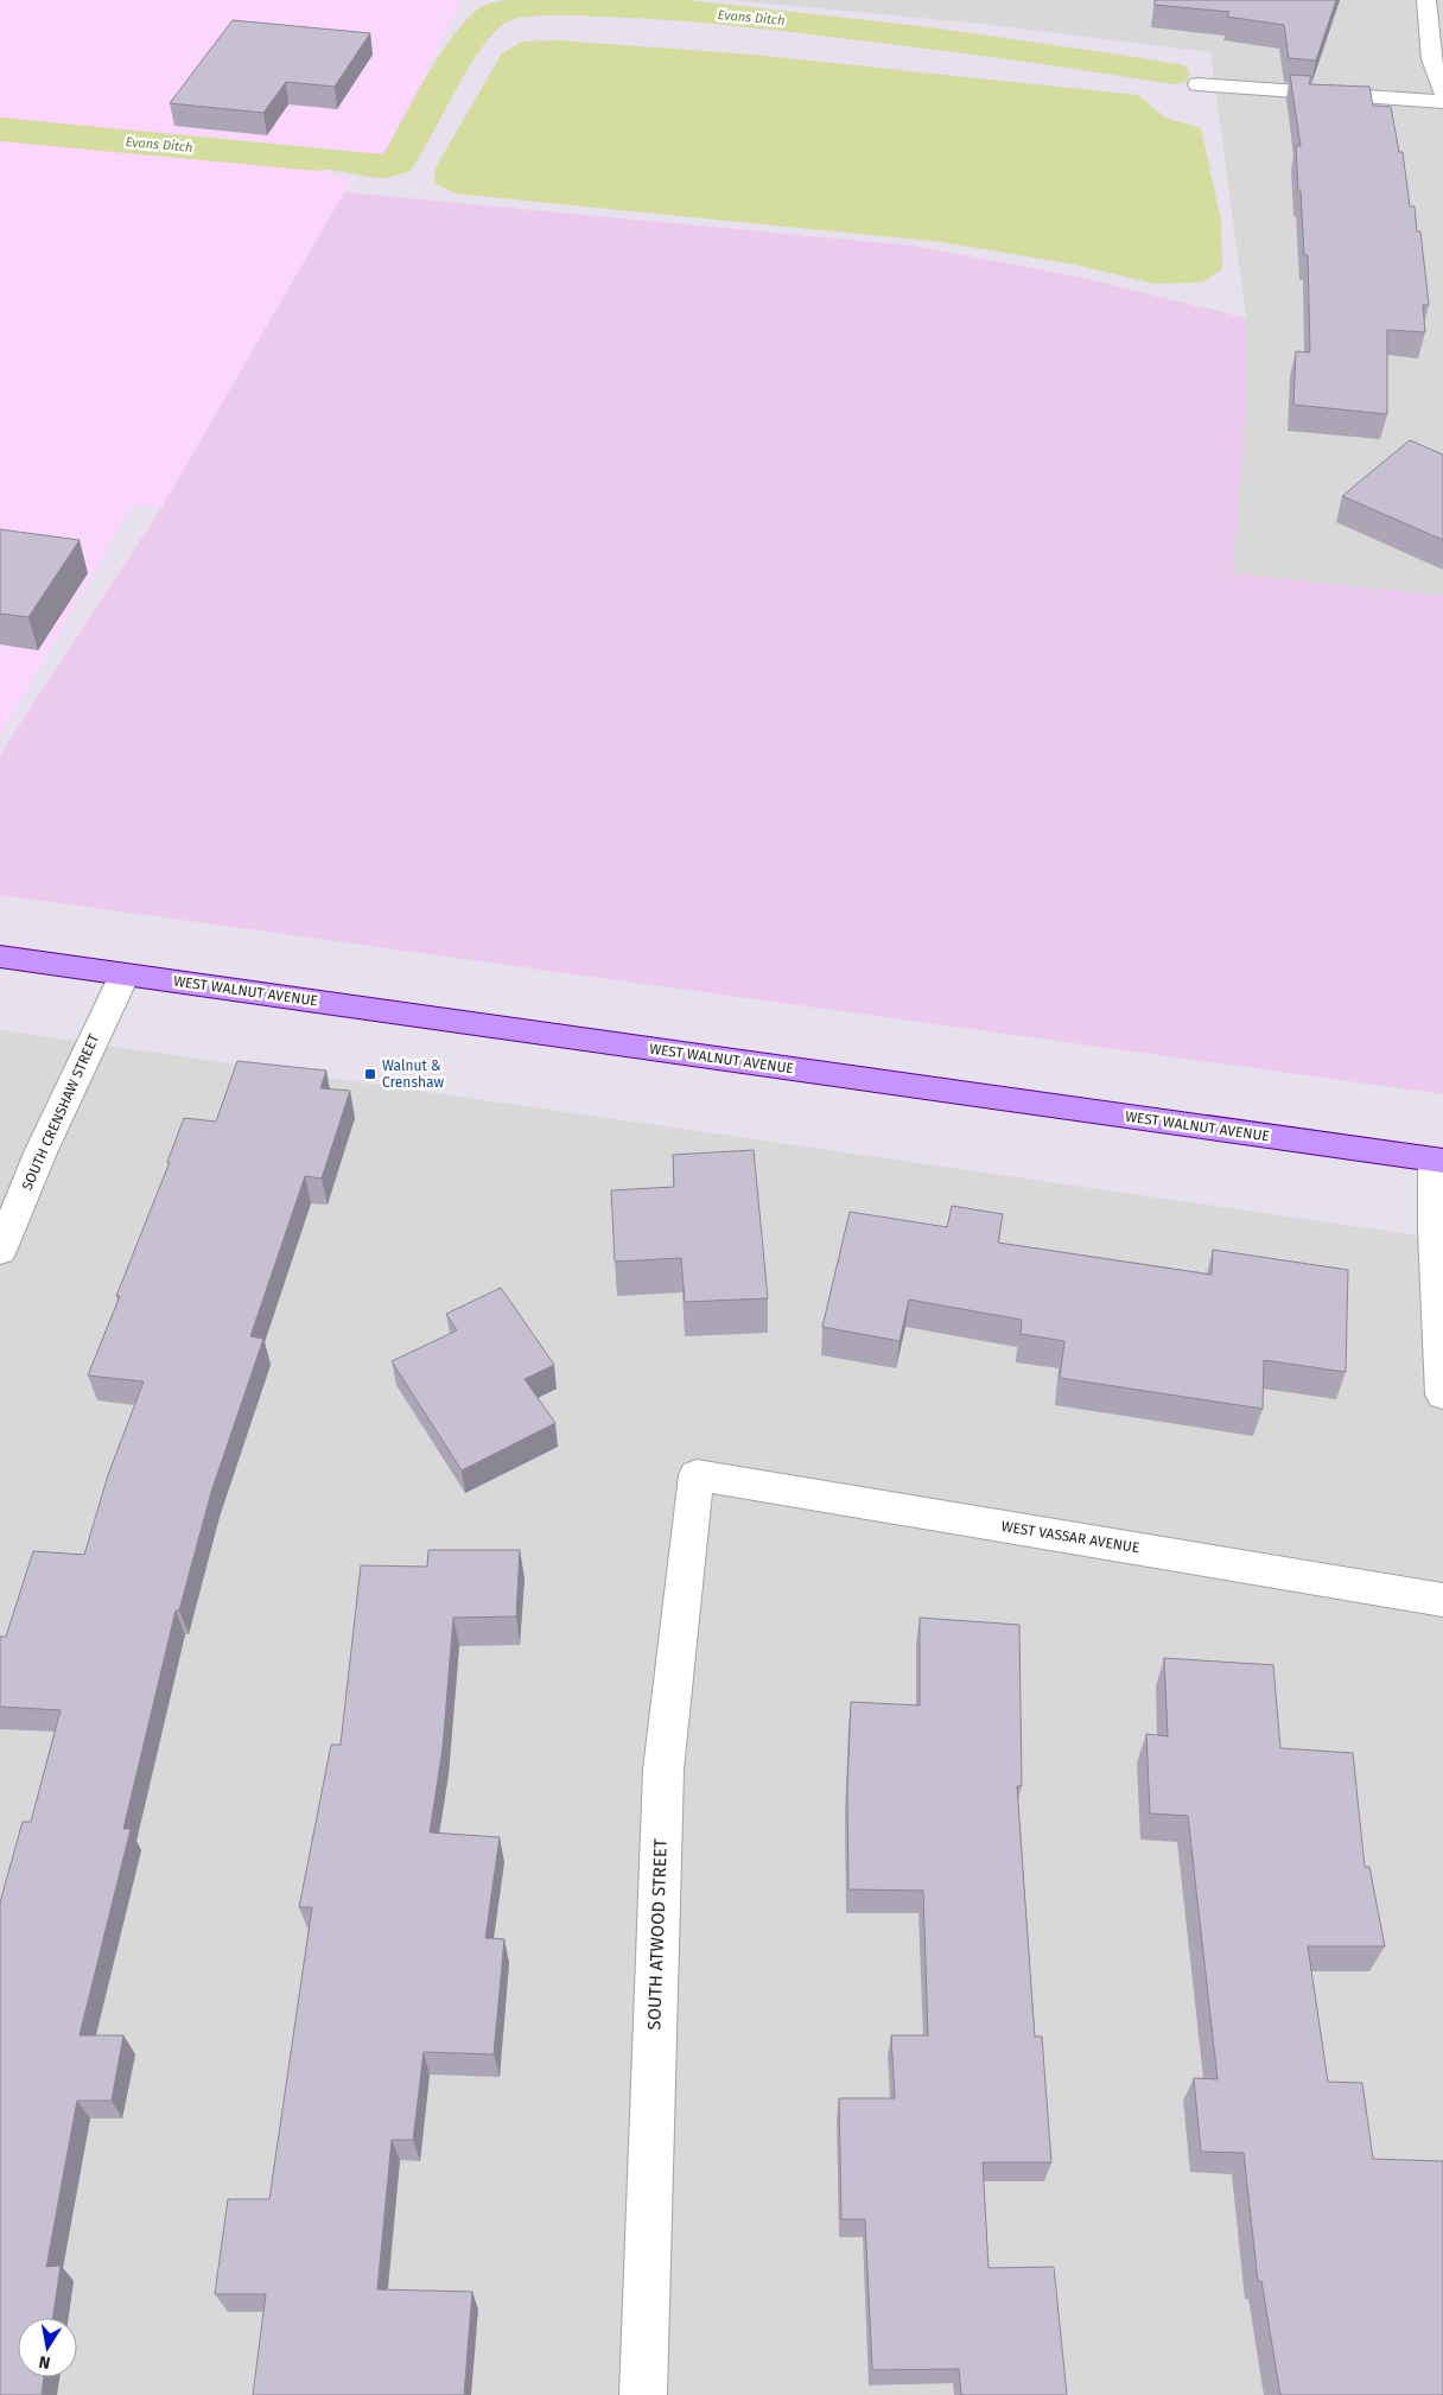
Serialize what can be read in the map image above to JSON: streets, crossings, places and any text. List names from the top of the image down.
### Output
{
  "streets": {
    "main road": ["WEST WALNUT AVENUE"],
    "street": ["SOUTH CRENSHAW STREET", "WEST VASSAR AVENUE", "SOUTH ATWOOD STREET"]
  },
  "crossings": [
    ["WEST WALNUT AVENUE", "SOUTH CRENSHAW STREET"],
    ["WEST VASSAR AVENUE", "SOUTH ATWOOD STREET"]
  ],
  "water": ["Evans Ditch"],
  "places": {
    "transit": ["Walnut & Crenshaw"]
  },
  "north": "bottom"
}
